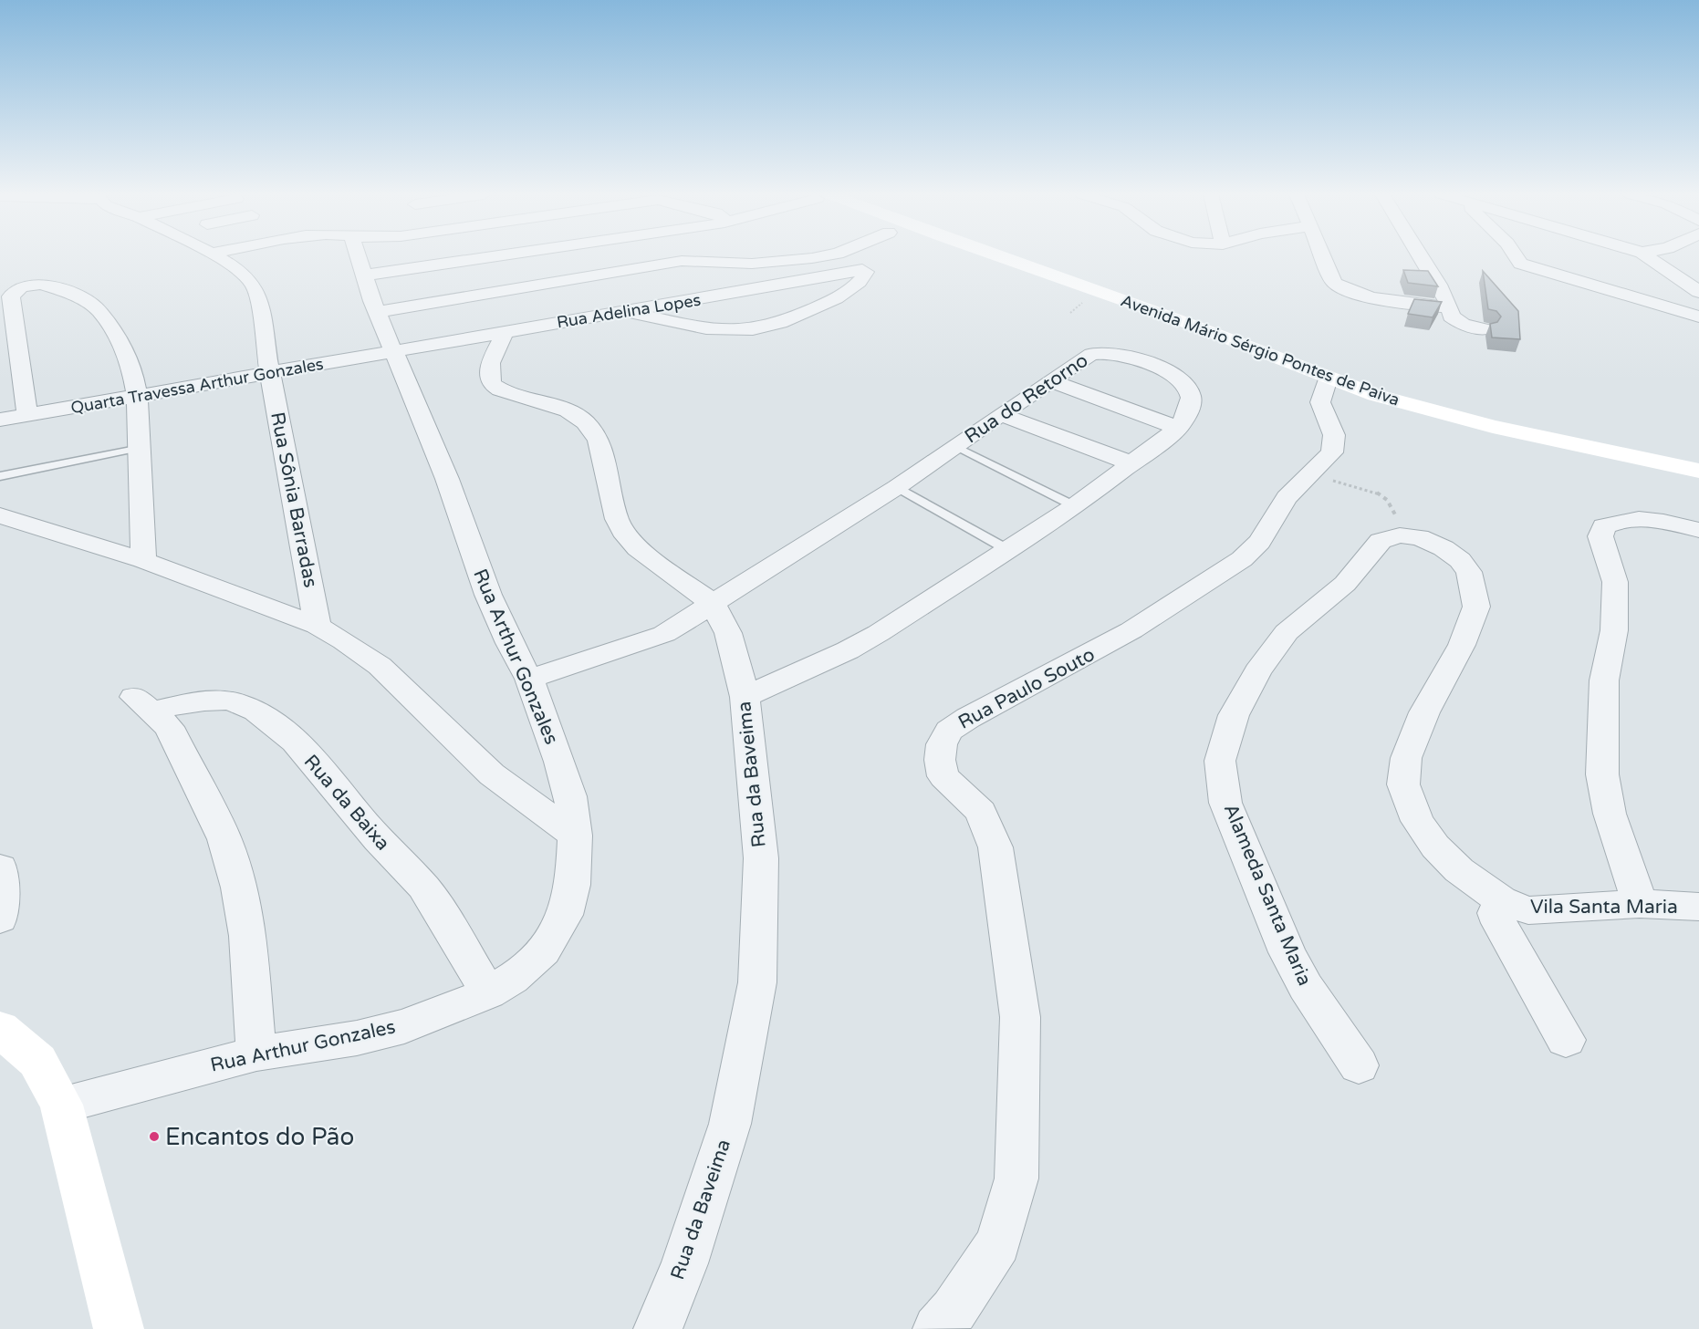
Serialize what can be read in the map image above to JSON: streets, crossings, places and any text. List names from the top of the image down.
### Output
{
  "streets": {
    "main road": ["Avenida Mário Sérgio Pontes de Paiva"],
    "street": [
      "Rua Adelina Lopes",
      "Quarta Travessa Arthur Gonzales",
      "Rua do Retorno",
      "Rua Sônia Barradas",
      "Rua Arthur Gonzales",
      "Rua Paulo Souto",
      "Rua da Baveima",
      "Rua da Baixa",
      "Alameda Santa Maria",
      "Vila Santa Maria"
    ]
  },
  "crossings": [
    ["Rua Adelina Lopes", "Quarta Travessa Arthur Gonzales"],
    ["Rua Adelina Lopes", "Rua Arthur Gonzales"],
    ["Rua Adelina Lopes", "Rua da Baveima"],
    ["Avenida Mário Sérgio Pontes de Paiva", "Rua Paulo Souto"],
    ["Quarta Travessa Arthur Gonzales", "Rua Sônia Barradas"],
    ["Quarta Travessa Arthur Gonzales", "Rua Arthur Gonzales"],
    ["Rua do Retorno", "Rua Arthur Gonzales"],
    ["Rua do Retorno", "Rua da Baveima"],
    ["Rua Arthur Gonzales", "Rua da Baixa"],
    ["Alameda Santa Maria", "Vila Santa Maria"]
  ],
  "places": ["Encantos do Pão"]
}
